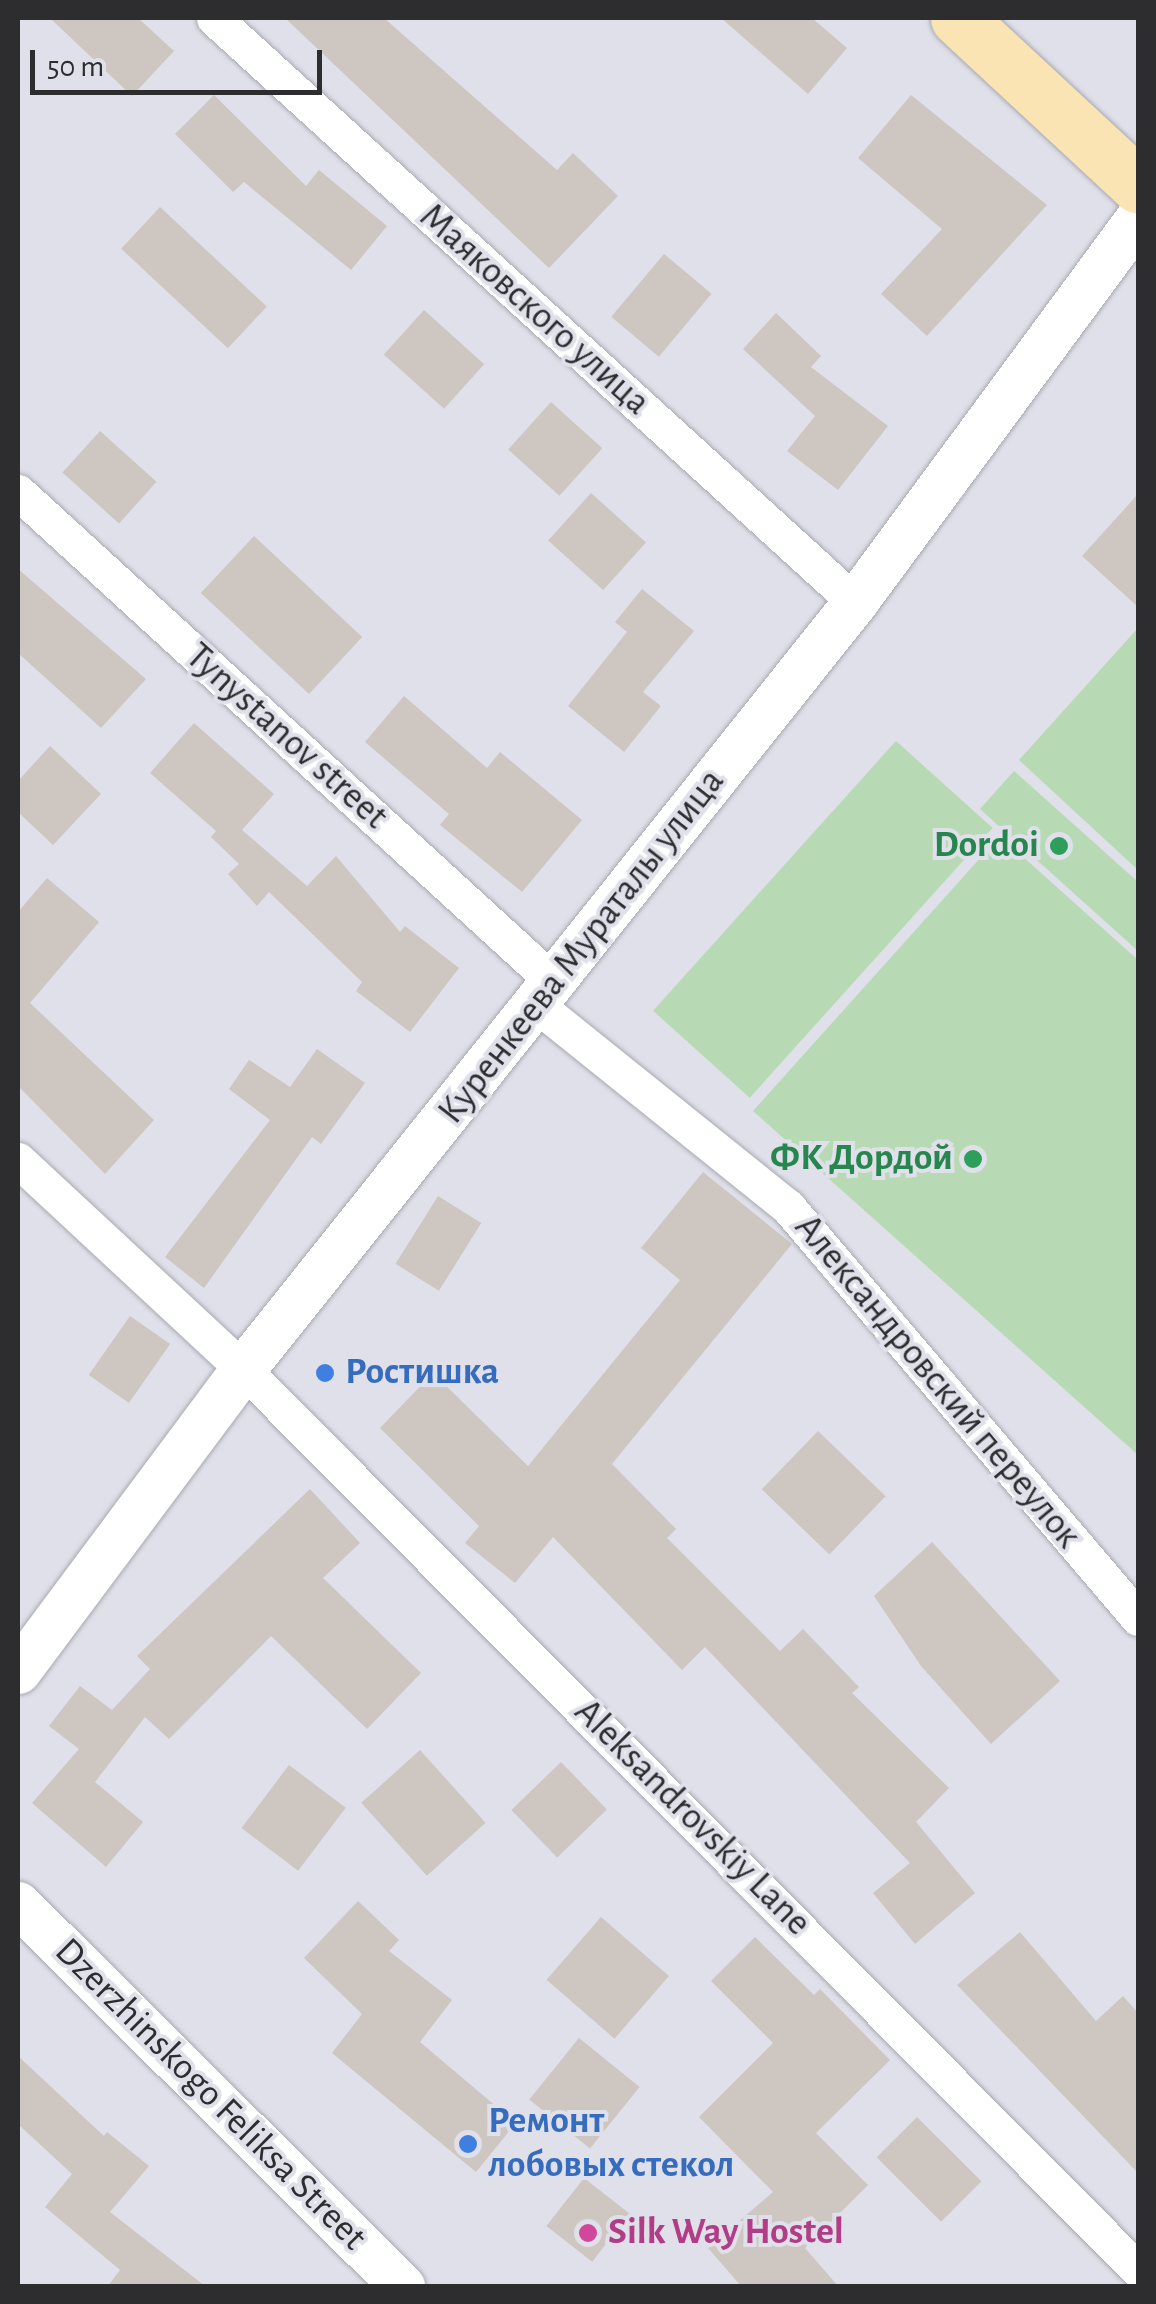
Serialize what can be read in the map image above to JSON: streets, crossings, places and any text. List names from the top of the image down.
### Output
{
  "streets": {
    "street": [
      "Маяковского улица",
      "Tynystanov street",
      "Куренкеева Мураталы улица",
      "Александровский переулок",
      "Aleksandrovskiy Lane",
      "Dzerzhinskogo Feliksa Street"
    ]
  },
  "crossings": [
    ["Маяковского улица", "Куренкеева Мураталы улица"],
    ["Tynystanov street", "Куренкеева Мураталы улица"],
    ["Tynystanov street", "Александровский переулок"],
    ["Куренкеева Мураталы улица", "Александровский переулок"],
    ["Куренкеева Мураталы улица", "Aleksandrovskiy Lane"]
  ],
  "places": [
    "Dordoi",
    "ФК Дордой",
    "Ростишка",
    "Ремонт лобовых стекол",
    "Silk Way Hostel"
  ],
  "scale_bar": "50 m"
}
